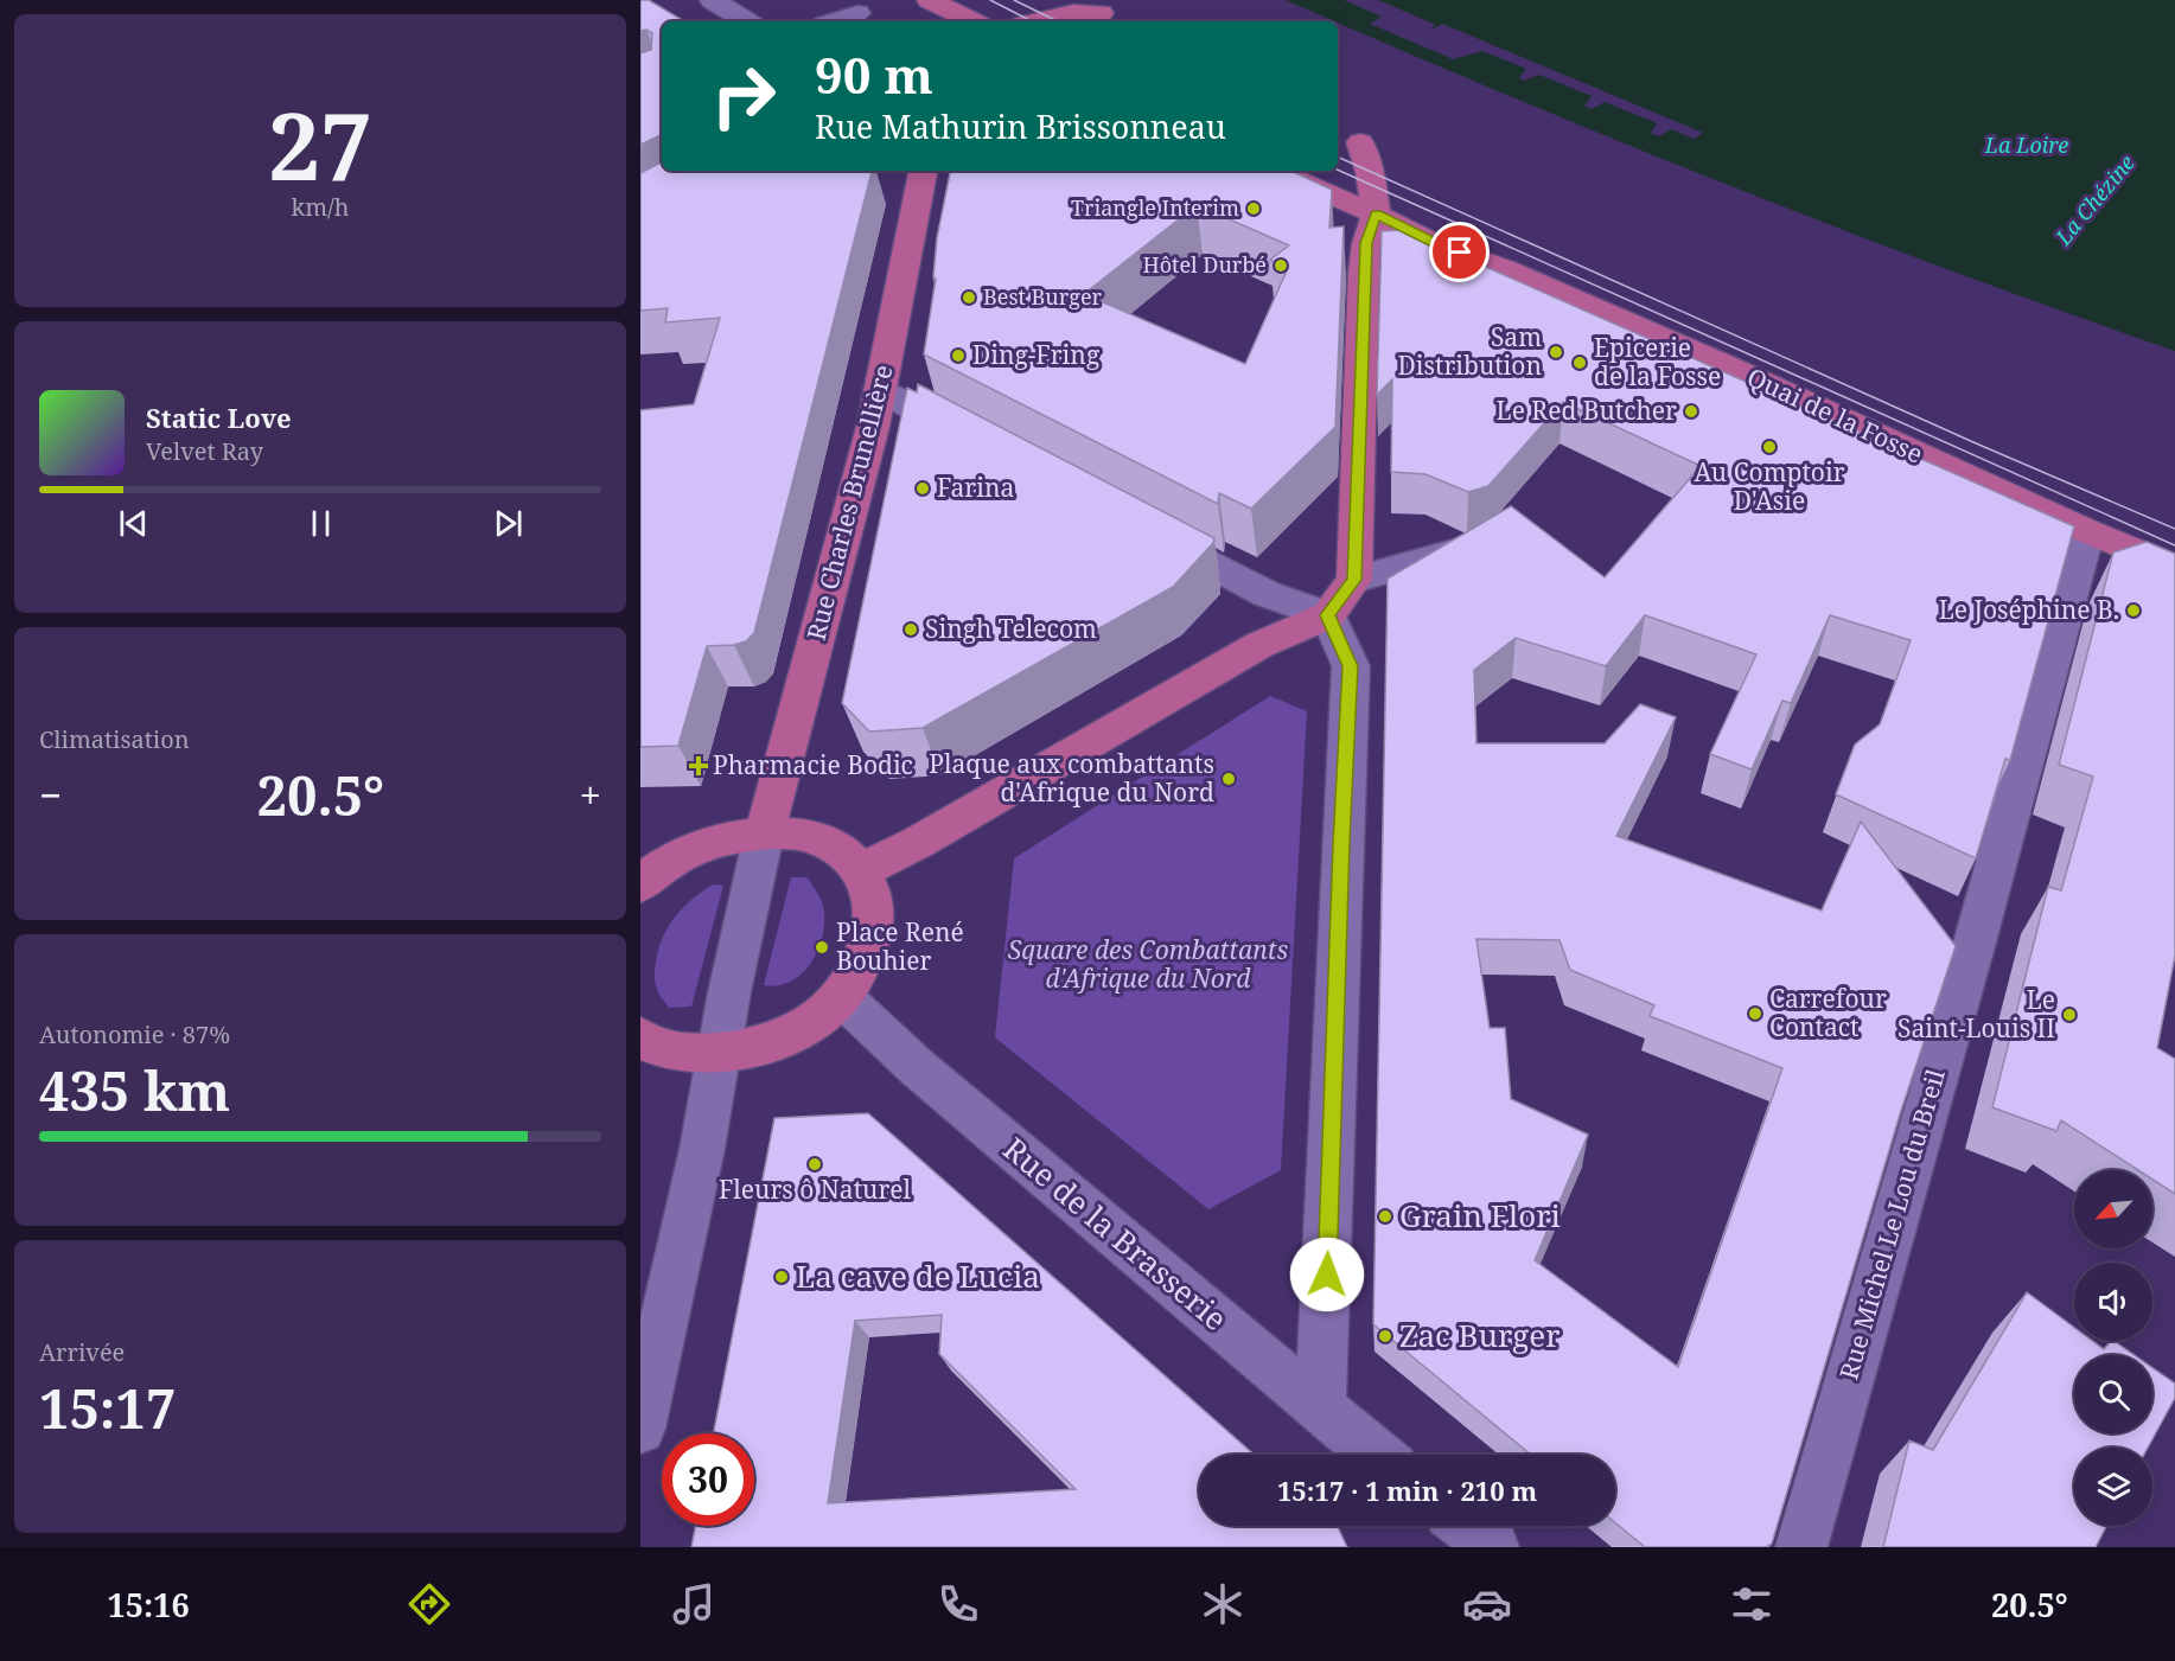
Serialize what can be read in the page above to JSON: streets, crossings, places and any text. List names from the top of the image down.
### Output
{
  "streets": {
    "main road": ["Quai de la Fosse", "Rue Charles Brunellière"],
    "street": ["Rue Michel Le Lou du Breil", "Rue de la Brasserie"]
  },
  "crossings": [
    ["Quai de la Fosse", "Rue Michel Le Lou du Breil"]
  ],
  "water": ["La Loire", "La Chézine"],
  "parks": ["Square des Combattants d'Afrique du Nord"],
  "places": {
    "other": [
      "Triangle Interim",
      "Hôtel Durbé",
      "Best Burger",
      "Sam Distribution",
      "Ding-Fring",
      "Epicerie de la Fosse",
      "Le Red Butcher",
      "Au Comptoir D'Asie",
      "Farina",
      "Le Joséphine B.",
      "Singh Telecom",
      "Plaque aux combattants d'Afrique du Nord",
      "Place René Bouhier",
      "Carrefour Contact",
      "Le Saint-Louis II",
      "Fleurs ô Naturel",
      "Grain Flori",
      "La cave de Lucia",
      "Zac Burger"
    ],
    "health": ["Pharmacie Bodic"]
  },
  "north": "bottom left",
  "page": {
    "tile": [
      ["27", "km/h"],
      "Climatisation",
      ["Autonomie · 87%", "435 km"],
      ["Arrivée", "15:17"]
    ],
    "turn": ["90 m", "Rue Mathurin Brissonneau"],
    "song": ["Static Love", "Velvet Ray"],
    "heat": ["−", "20.5°", "+"],
    "limit": "30",
    "trip": "15:17 · 1 min · 210 m",
    "tabs": ["15:16", "20.5°"]
  }
}
